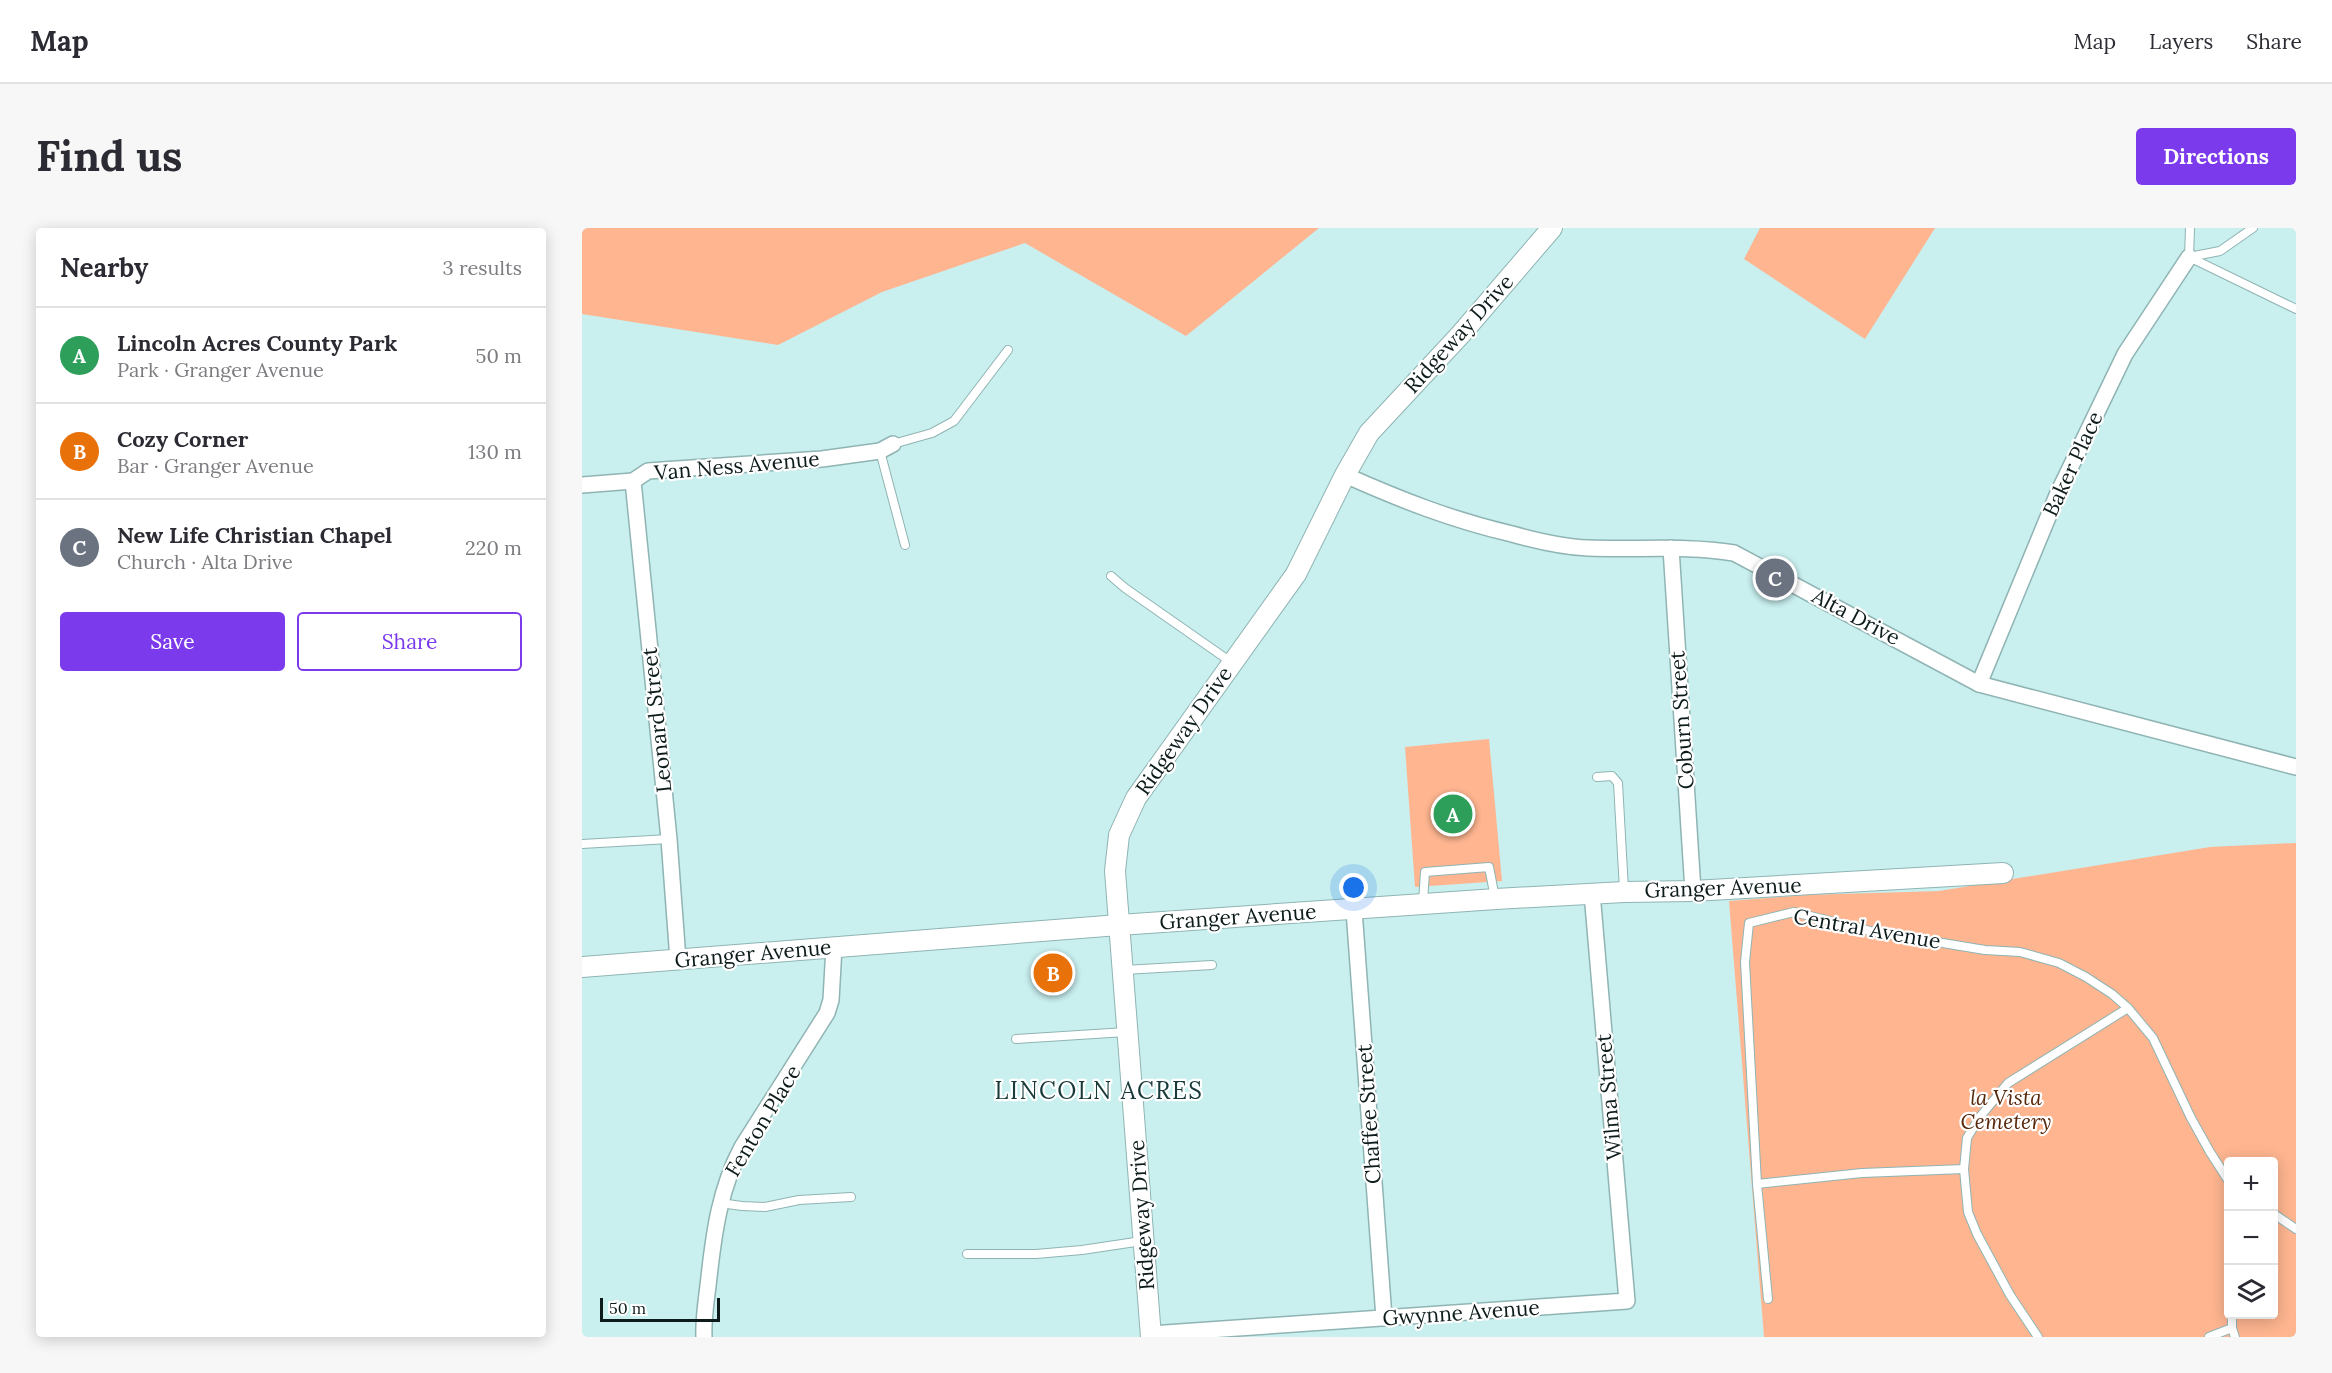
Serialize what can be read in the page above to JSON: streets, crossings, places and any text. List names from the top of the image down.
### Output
{
  "streets": {
    "street": [
      "Ridgeway Drive",
      "Baker Place",
      "Van Ness Avenue",
      "Alta Drive",
      "Leonard Street",
      "Coburn Street",
      "Granger Avenue",
      "Wilma Street",
      "Chaffee Street",
      "Fenton Place",
      "Gwynne Avenue"
    ],
    "lane": ["Central Avenue"]
  },
  "crossings": [
    ["Ridgeway Drive", "Alta Drive"],
    ["Ridgeway Drive", "Granger Avenue"],
    ["Ridgeway Drive", "Gwynne Avenue"],
    ["Baker Place", "Alta Drive"],
    ["Van Ness Avenue", "Leonard Street"],
    ["Alta Drive", "Coburn Street"],
    ["Leonard Street", "Granger Avenue"],
    ["Coburn Street", "Granger Avenue"],
    ["Granger Avenue", "Central Avenue"],
    ["Granger Avenue", "Wilma Street"],
    ["Granger Avenue", "Chaffee Street"],
    ["Granger Avenue", "Fenton Place"],
    ["Wilma Street", "Gwynne Avenue"],
    ["Chaffee Street", "Gwynne Avenue"]
  ],
  "districts": ["LINCOLN ACRES"],
  "parks": ["la Vista Cemetery"],
  "scale_bar": "50 m",
  "page": {
    "header": "Map",
    "nav": ["Map", "Layers", "Share"],
    "buttons": [
      "Directions",
      ["Save", "Share"]
    ],
    "title": "Find us",
    "heading": ["Nearby", "3 results"],
    "list": [
      {
        "mark": "A",
        "name": "Lincoln Acres County Park",
        "note": "Park · Granger Avenue",
        "value": "50 m"
      },
      {
        "mark": "B",
        "name": "Cozy Corner",
        "note": "Bar · Granger Avenue",
        "value": "130 m"
      },
      {
        "mark": "C",
        "name": "New Life Christian Chapel",
        "note": "Church · Alta Drive",
        "value": "220 m"
      }
    ],
    "pins": ["C", "A", "B"],
    "map_buttons": ["+", "−"],
    "scale": "50 m"
  }
}
